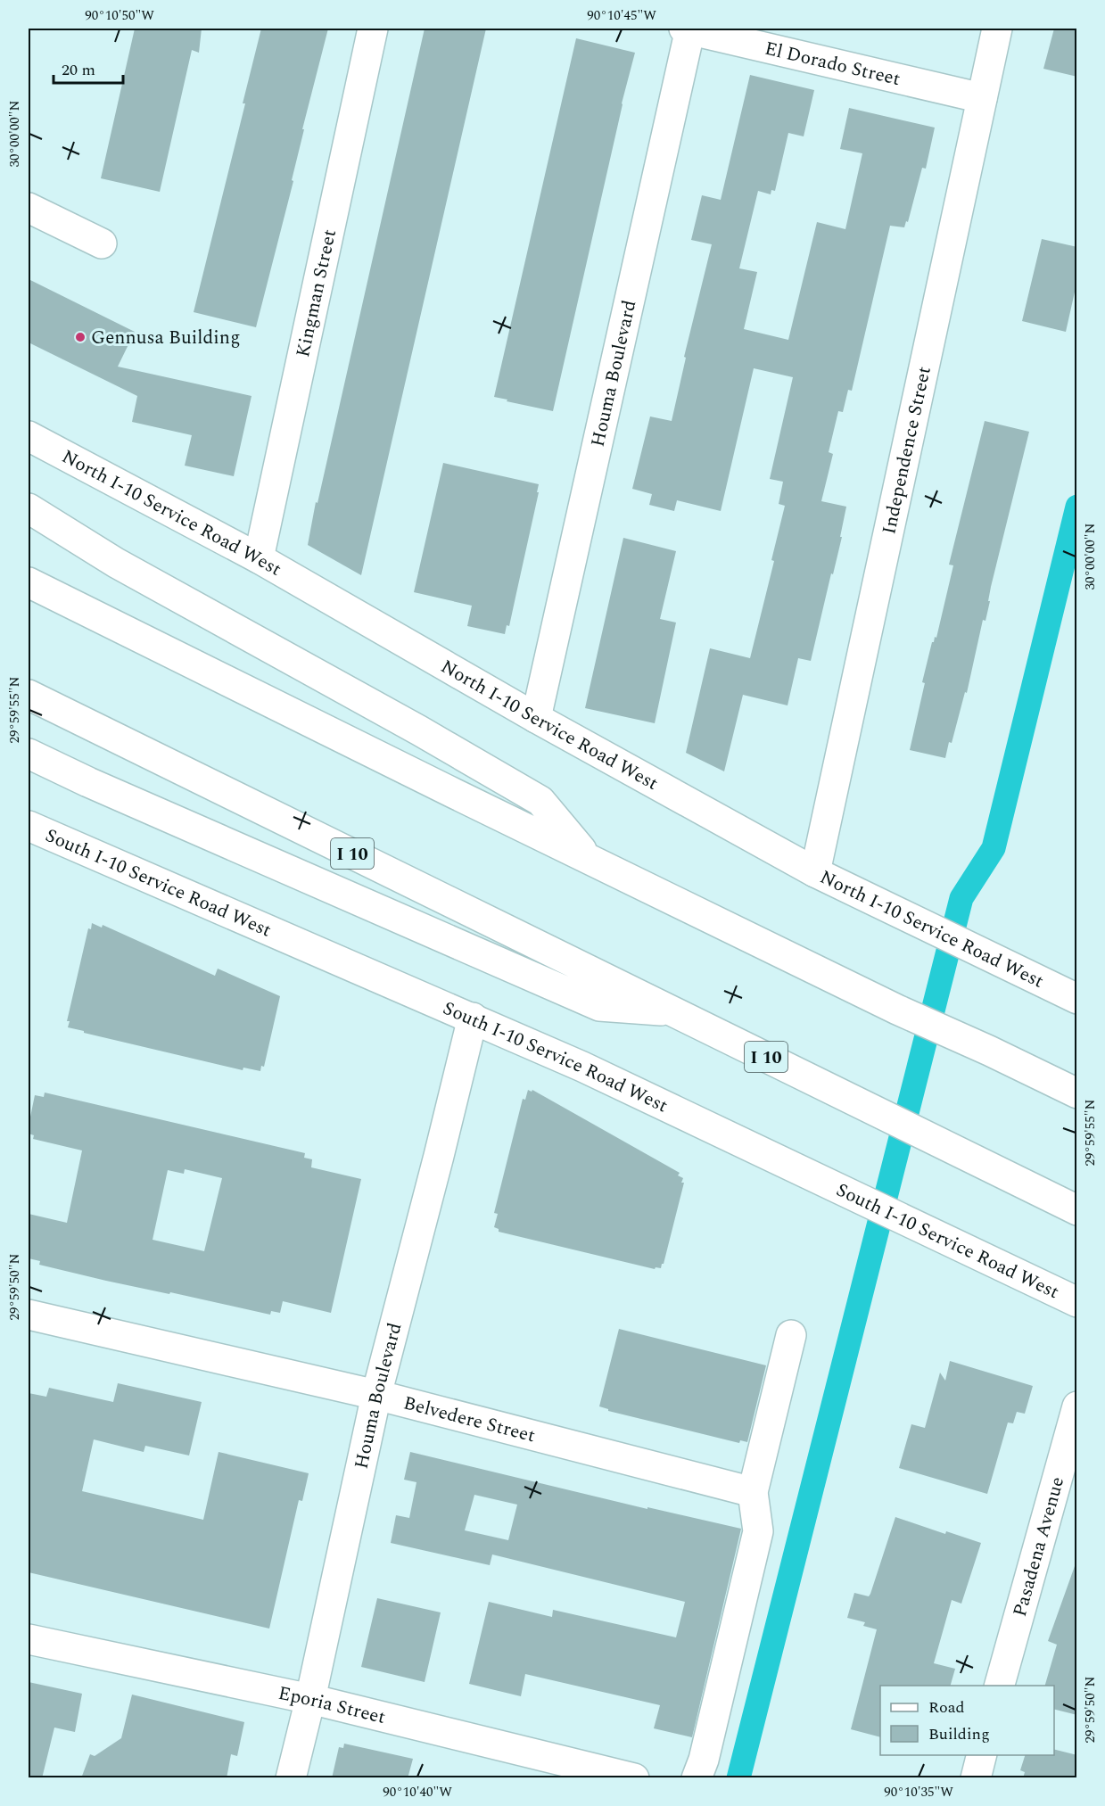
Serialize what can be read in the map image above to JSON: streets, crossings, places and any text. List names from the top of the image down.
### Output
{
  "streets": {
    "main road": [
      "El Dorado Street",
      "Kingman Street",
      "Houma Boulevard",
      "Independence Street",
      "North I-10 Service Road West",
      "I 10",
      "South I-10 Service Road West",
      "Belvedere Street",
      "Pasadena Avenue",
      "Eporia Street"
    ]
  },
  "crossings": [
    ["El Dorado Street", "Houma Boulevard"],
    ["El Dorado Street", "Independence Street"],
    ["Kingman Street", "North I-10 Service Road West"],
    ["Houma Boulevard", "North I-10 Service Road West"],
    ["Houma Boulevard", "South I-10 Service Road West"],
    ["Houma Boulevard", "Belvedere Street"],
    ["Houma Boulevard", "Eporia Street"],
    ["Independence Street", "North I-10 Service Road West"]
  ],
  "places": ["Gennusa Building"],
  "legend": ["Road", "Building"],
  "scale_bar": "20 m",
  "coordinates": [
    "90°10'50\"W",
    "90°10'45\"W",
    "30°00'00\"N",
    "29°59'55\"N",
    "29°59'50\"N",
    "90°10'40\"W",
    "90°10'35\"W"
  ]
}
